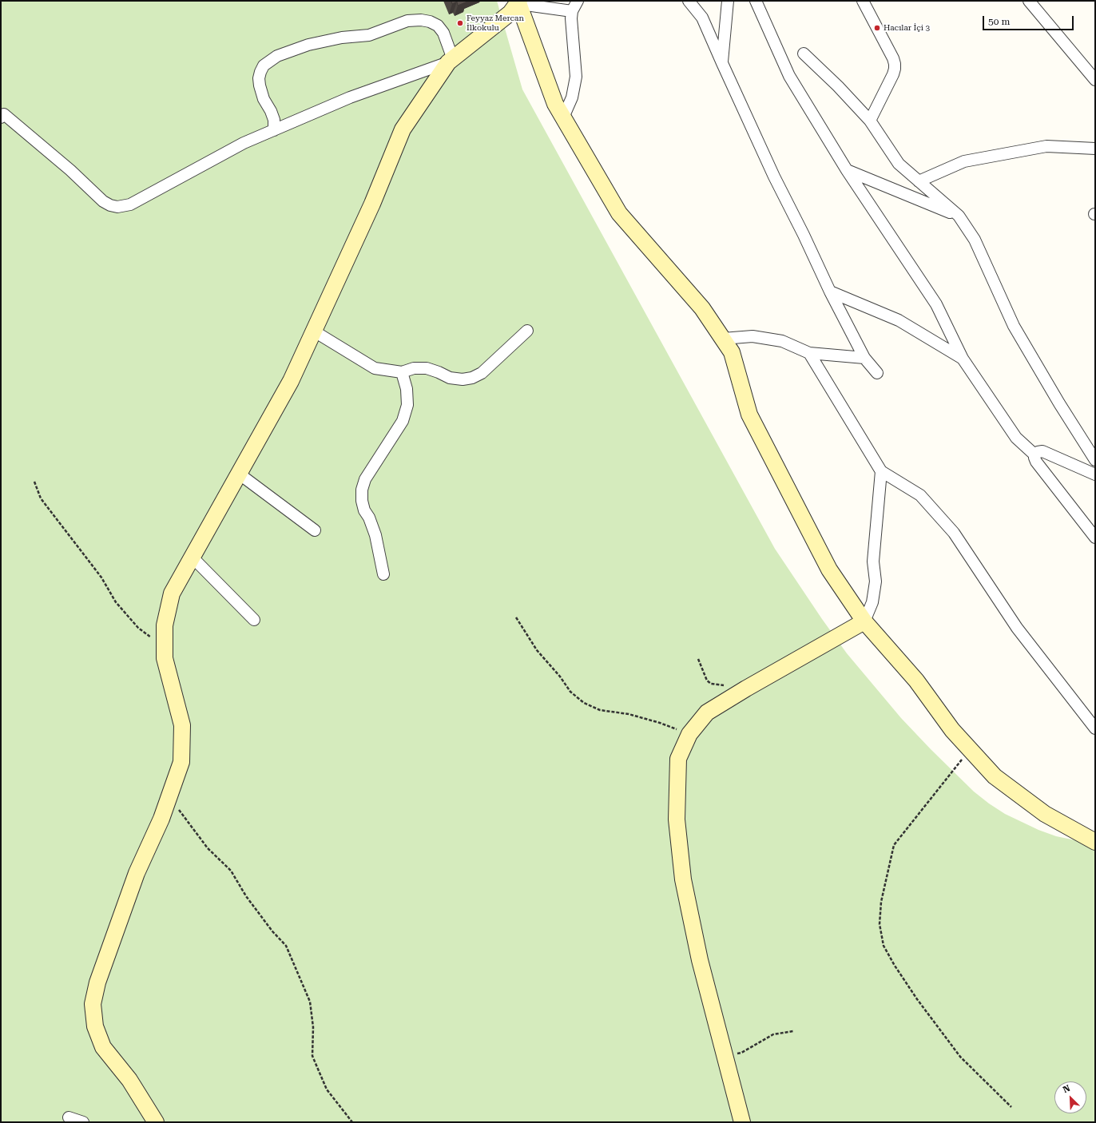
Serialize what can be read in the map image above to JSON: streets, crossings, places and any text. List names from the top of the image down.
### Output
{
  "places": ["Feyyaz Mercan İlkokulu", "Hacılar İçi 3"],
  "scale_bar": "50 m",
  "north": "top left"
}
